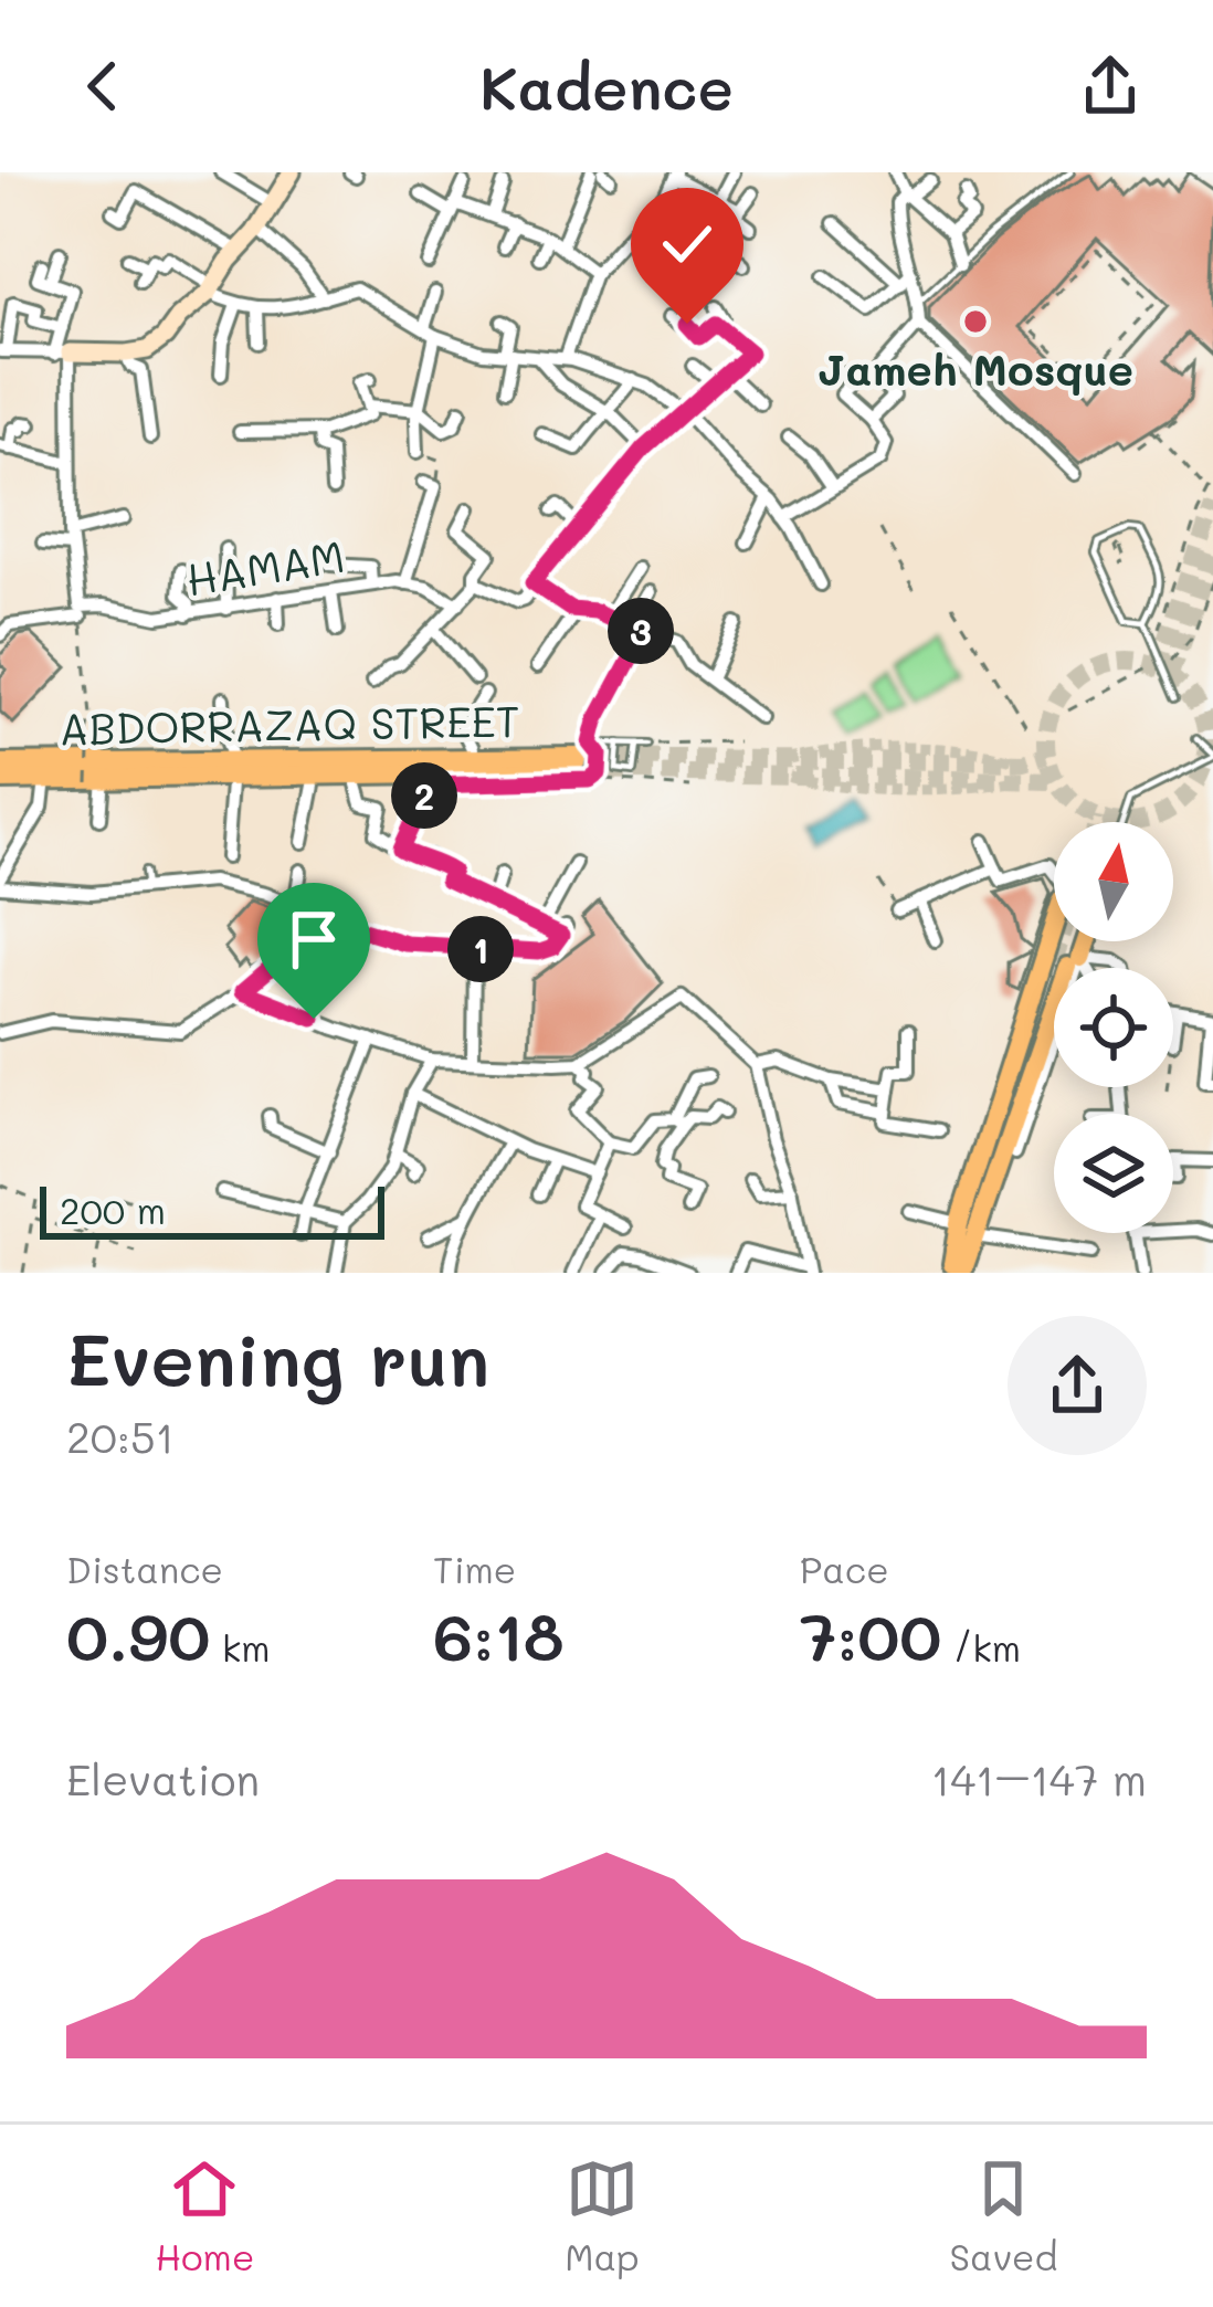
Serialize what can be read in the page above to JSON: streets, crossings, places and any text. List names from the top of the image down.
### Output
{
  "streets": {
    "main road": ["ABDORRAZAQ STREET"],
    "street": ["HAMAM"]
  },
  "places": ["Jameh Mosque"],
  "scale_bar": "200 m",
  "north": "top",
  "page": {
    "header": "Kadence",
    "pins": ["3", "2", "1"],
    "scale": "200 m",
    "heading": ["Evening run", "20:51"],
    "stats": [
      ["Distance", "0.90 km"],
      ["Time", "6:18"],
      ["Pace", "7:00 /km"]
    ],
    "chart": ["Elevation", "141–147 m"],
    "tabs": ["Home", "Map", "Saved"]
  }
}
